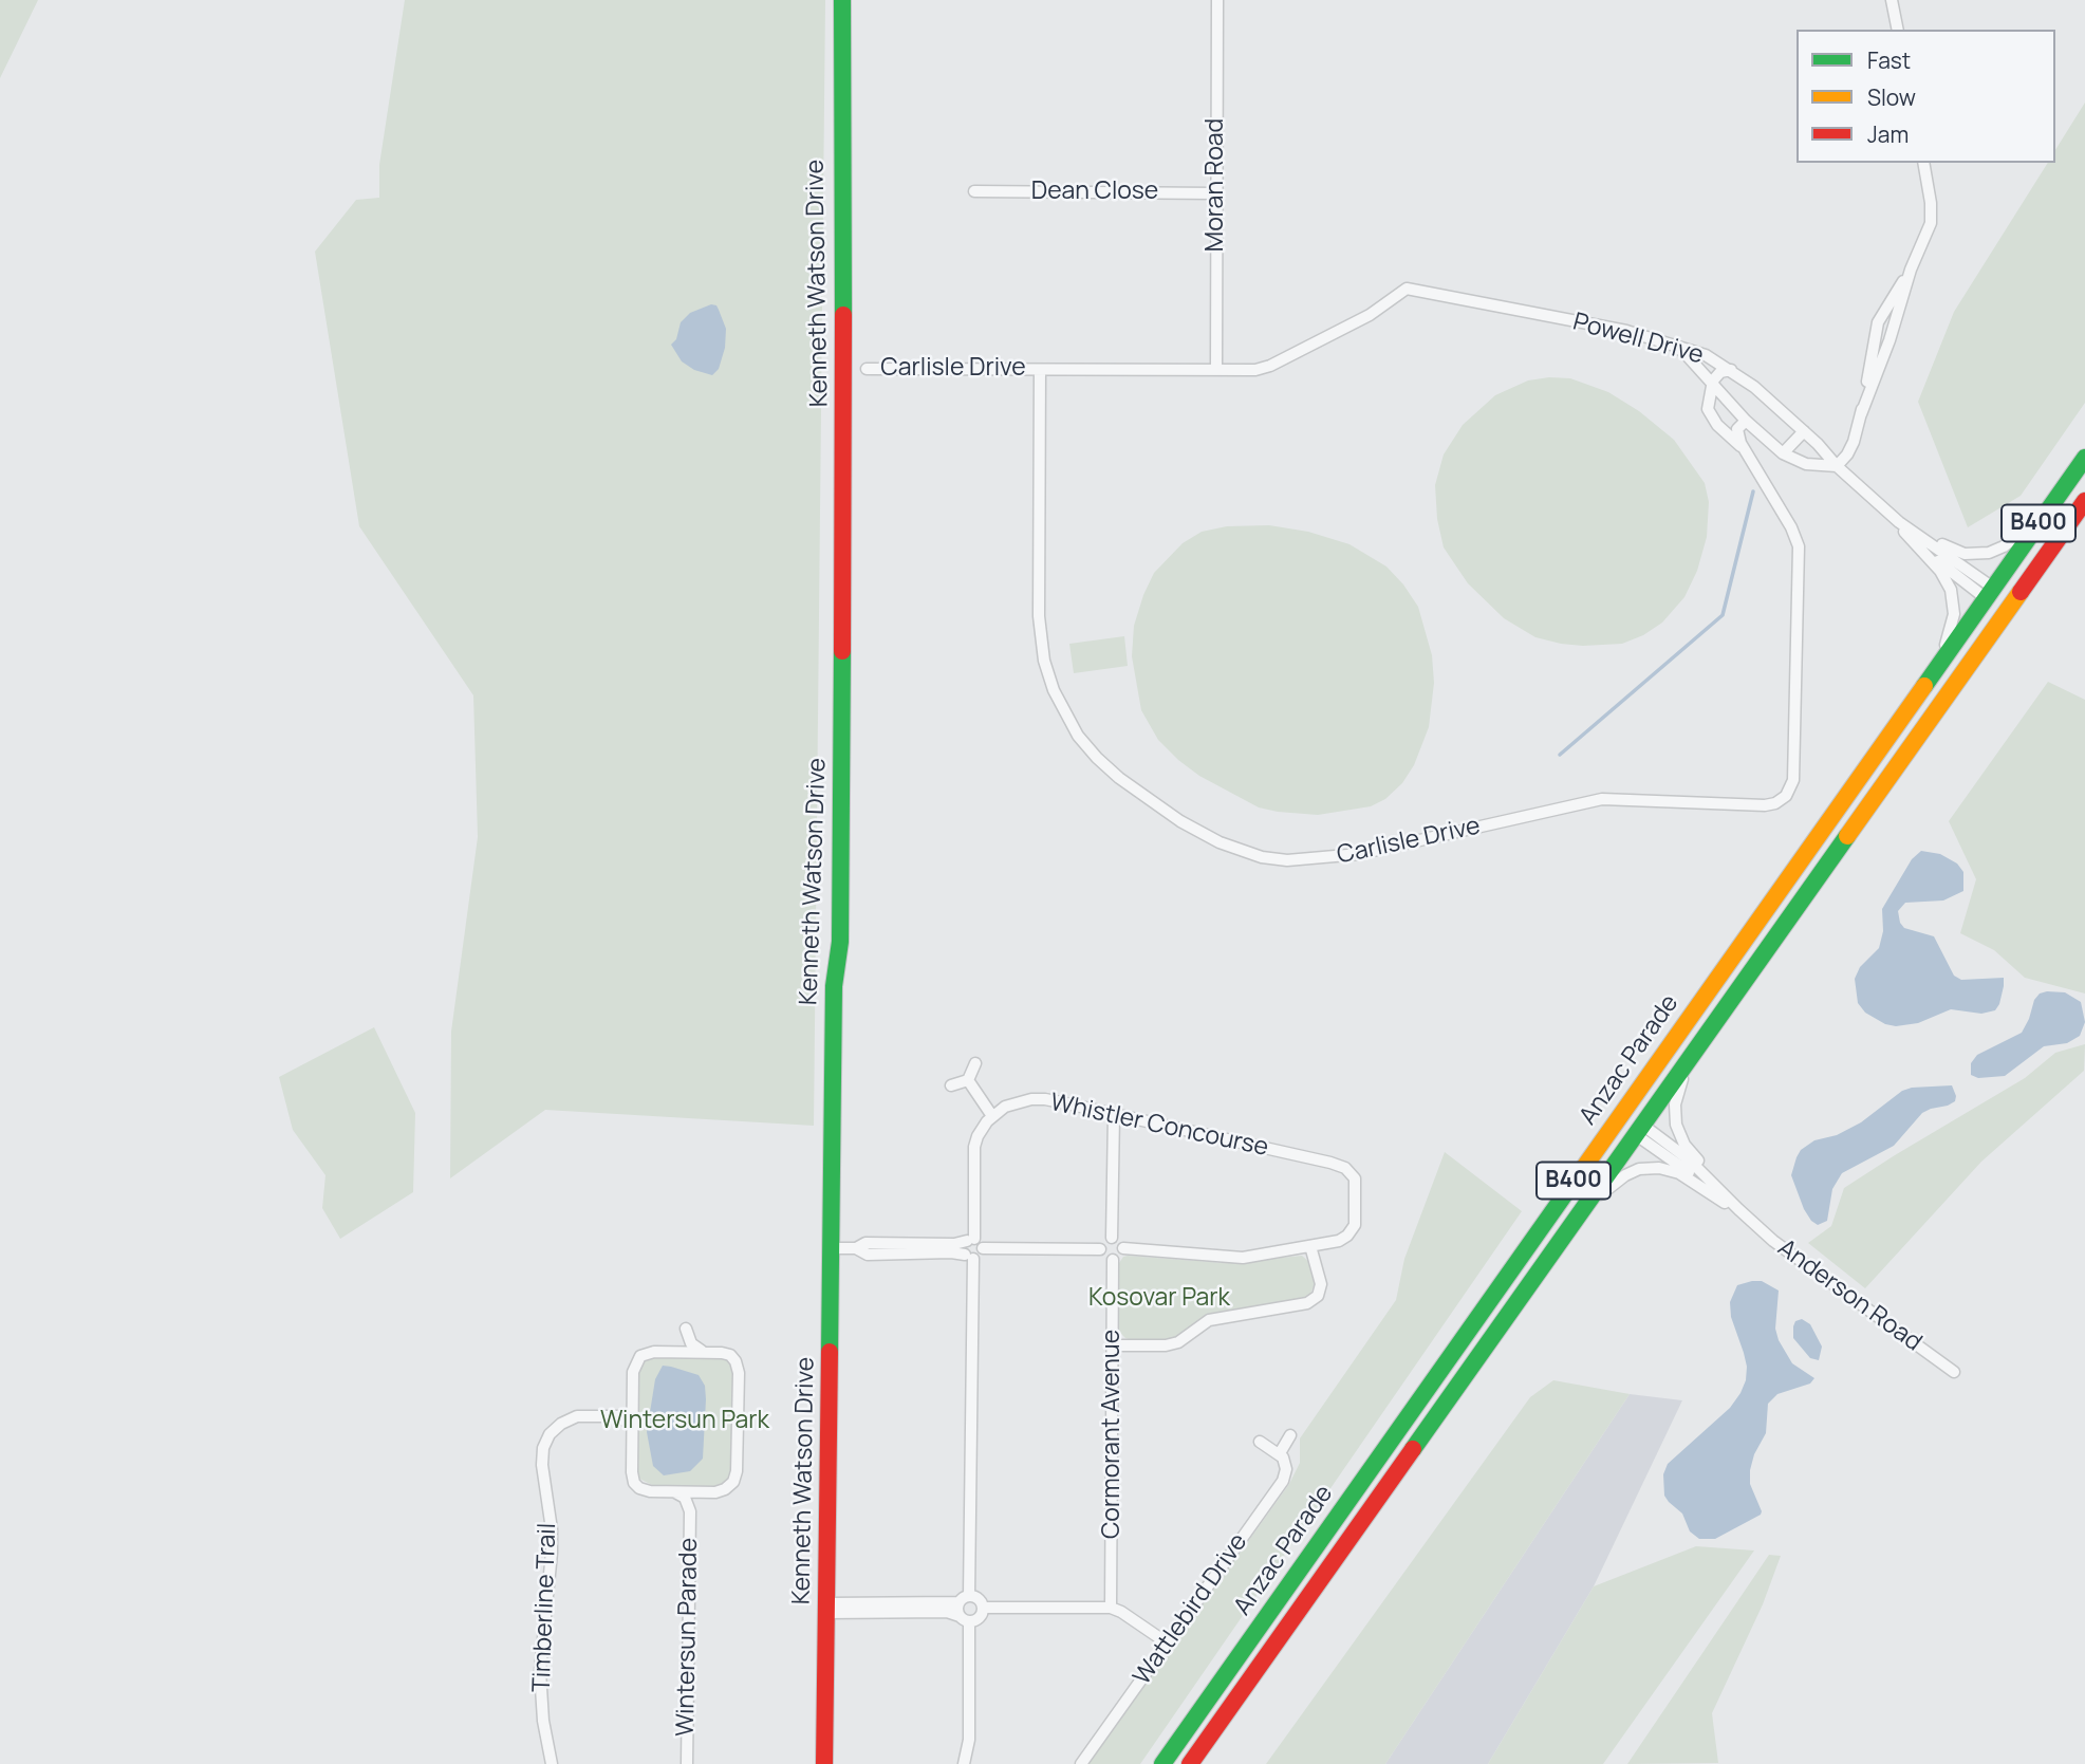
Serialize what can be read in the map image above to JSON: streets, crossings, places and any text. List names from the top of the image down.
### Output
{
  "streets": {
    "main road": ["Kenneth Watson Drive", "B400", "Anzac Parade"],
    "street": [
      "Moran Road",
      "Dean Close",
      "Powell Drive",
      "Carlisle Drive",
      "Whistler Concourse",
      "Anderson Road",
      "Cormorant Avenue",
      "Timberline Trail",
      "Wattlebird Drive",
      "Wintersun Parade"
    ]
  },
  "crossings": [
    ["Moran Road", "Dean Close"],
    ["Moran Road", "Carlisle Drive"],
    ["Powell Drive", "Carlisle Drive"],
    ["Powell Drive", "Anzac Parade"],
    ["Anzac Parade", "Anderson Road"],
    ["Timberline Trail", "Wintersun Parade"]
  ],
  "parks": ["Kosovar Park", "Wintersun Park"],
  "legend": ["Fast", "Slow", "Jam"]
}
